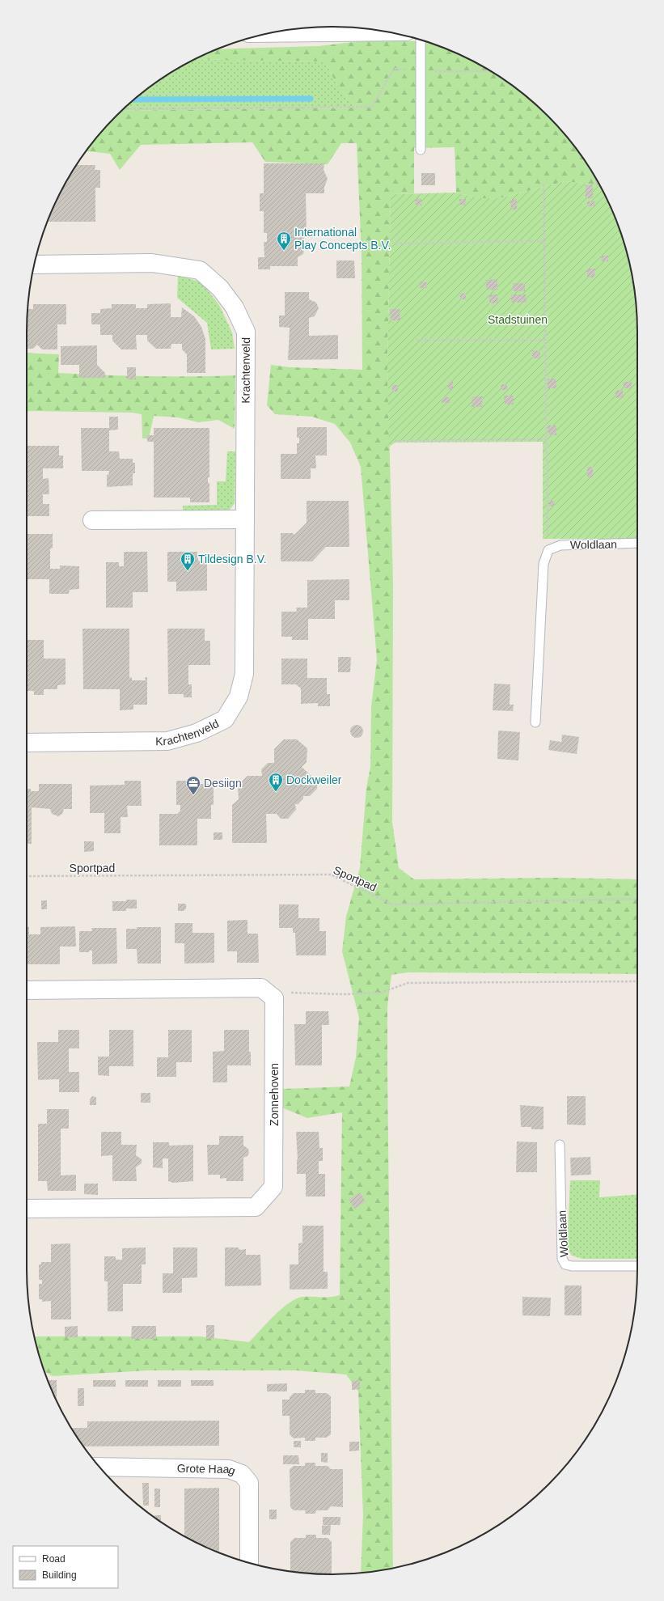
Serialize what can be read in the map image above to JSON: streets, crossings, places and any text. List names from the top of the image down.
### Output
{
  "streets": {
    "street": ["Krachtenveld", "Zonnehoven", "Grote Haag"],
    "lane": ["Woldlaan"],
    "path": ["Sportpad"]
  },
  "parks": ["Stadstuinen"],
  "places": {
    "building": ["International Play Concepts B.V.", "Tildesign B.V.", "Dockweiler"],
    "office": ["Desiign"]
  },
  "legend": ["Road", "Building"]
}
